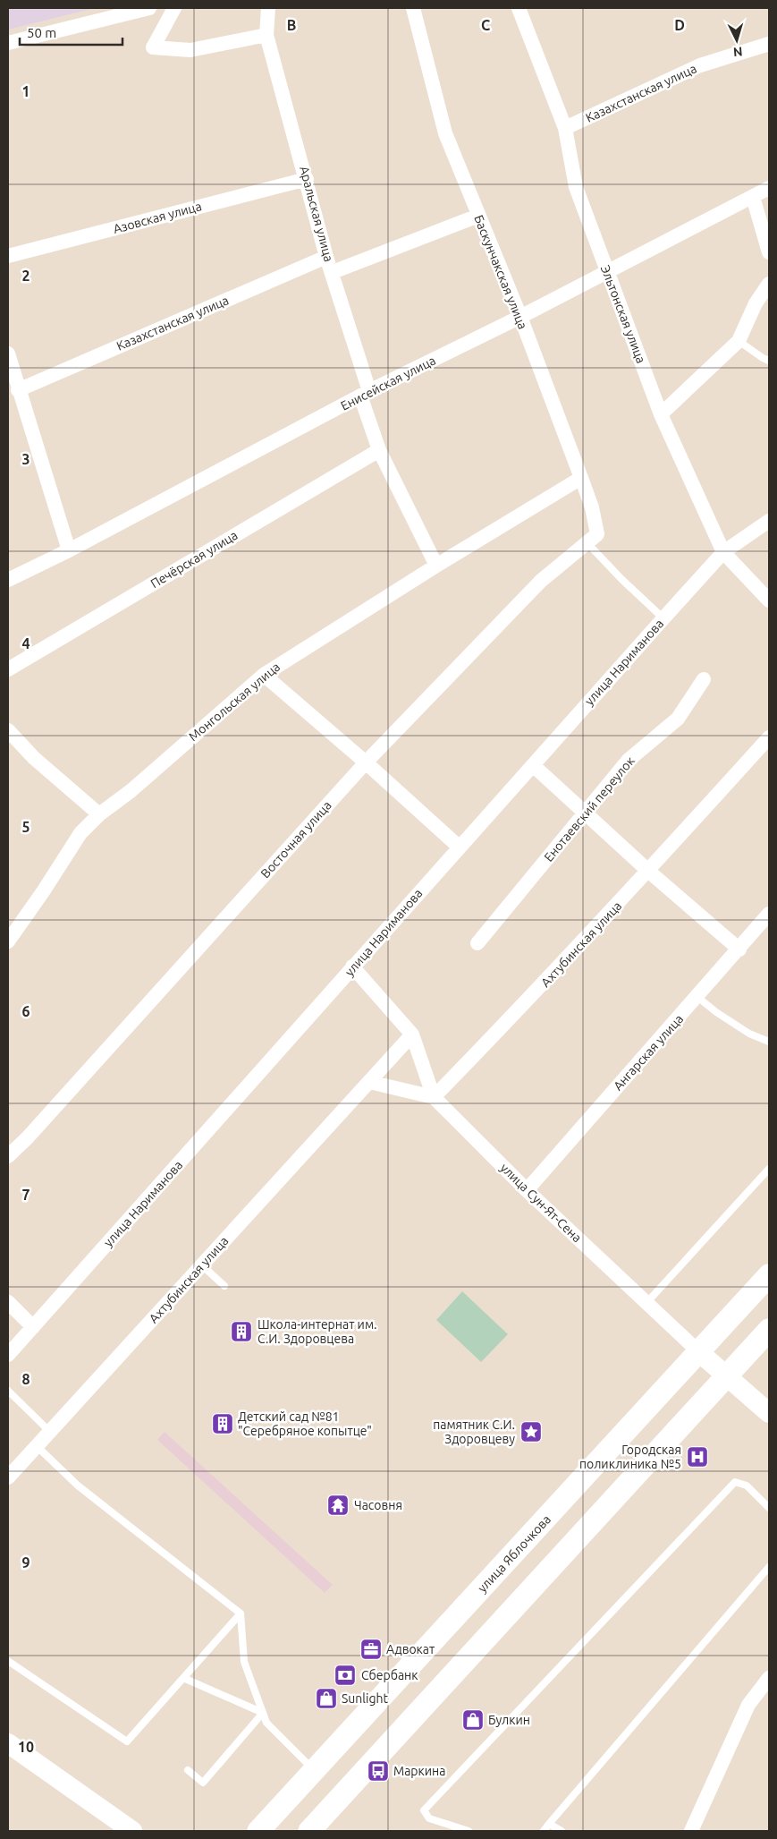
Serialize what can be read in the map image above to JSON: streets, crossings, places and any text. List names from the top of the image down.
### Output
{
  "streets": {
    "main road": ["улица Яблочкова"],
    "street": [
      "Казахстанская улица",
      "Аральская улица",
      "Азовская улица",
      "Баскунчакская улица",
      "Эльтонская улица",
      "Енисейская улица",
      "Печёрская улица",
      "улица Нариманова",
      "Монгольская улица",
      "Енотаевский переулок",
      "Восточная улица",
      "Ахтубинская улица",
      "Ангарская улица",
      "улица Сун-Ят-Сена"
    ]
  },
  "crossings": [
    ["Казахстанская улица", "Аральская улица"],
    ["Казахстанская улица", "Эльтонская улица"],
    ["Аральская улица", "Азовская улица"],
    ["Аральская улица", "Енисейская улица"],
    ["Аральская улица", "Печёрская улица"],
    ["Аральская улица", "Монгольская улица"],
    ["Баскунчакская улица", "Енисейская улица"],
    ["Баскунчакская улица", "Монгольская улица"],
    ["Баскунчакская улица", "Восточная улица"],
    ["Эльтонская улица", "Енисейская улица"],
    ["Эльтонская улица", "улица Нариманова"],
    ["Ахтубинская улица", "улица Сун-Ят-Сена"],
    ["Ангарская улица", "улица Сун-Ят-Сена"],
    ["улица Сун-Ят-Сена", "улица Яблочкова"]
  ],
  "places": {
    "building": ["Школа-интернат им. С.И. Здоровцева", "Детский сад №81 \"Серебряное копытце\""],
    "place": ["памятник С.И. Здоровцеву"],
    "hospital": ["Городская поликлиника №5"],
    "temple": ["Часовня"],
    "office": ["Адвокат"],
    "bank": ["Сбербанк"],
    "shop": ["Sunlight", "Булкин"],
    "bus stop": ["Маркина"]
  },
  "scale_bar": "50 m",
  "north": "bottom",
  "grid": {
    "columns": ["B", "C", "D"],
    "rows": [
      "1",
      "2",
      "3",
      "4",
      "5",
      "6",
      "7",
      "8",
      "9",
      "10"
    ]
  }
}
